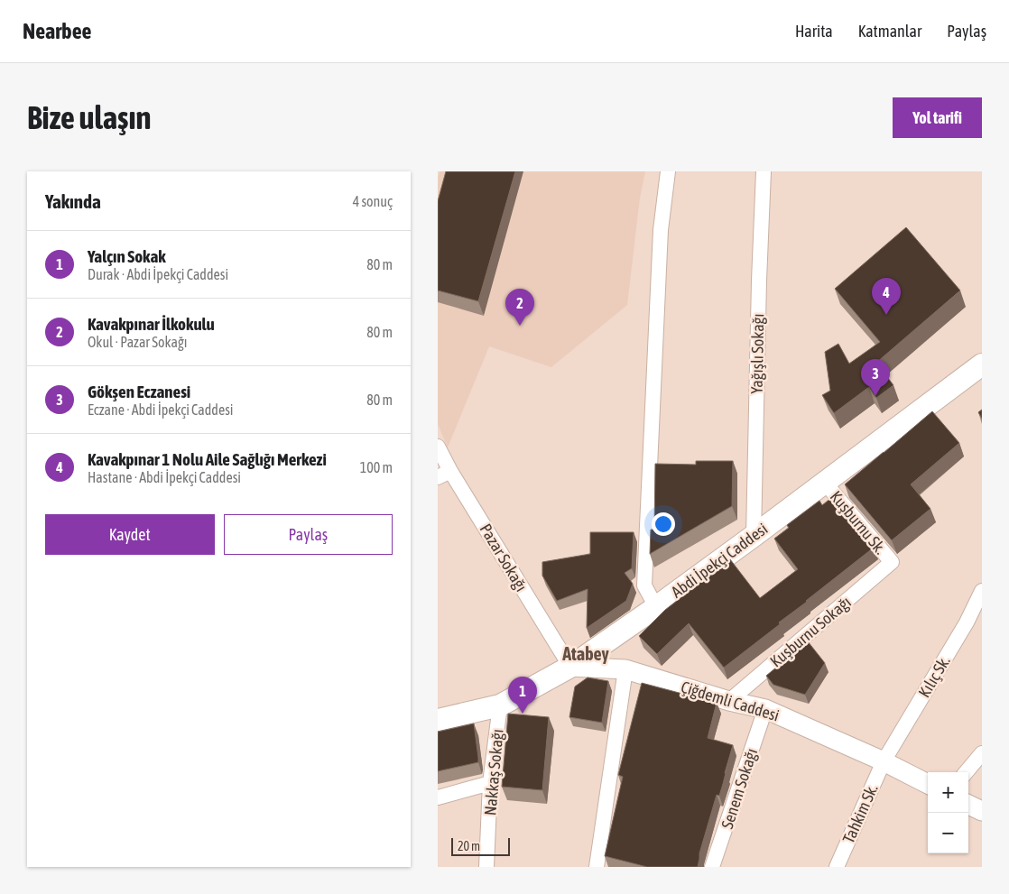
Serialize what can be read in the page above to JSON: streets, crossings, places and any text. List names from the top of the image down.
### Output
{
  "streets": {
    "main road": ["Abdi İpekçi Caddesi"],
    "street": [
      "Yağışlı Sokağı",
      "Kuşburnu Sk.",
      "Pazar Sokağı",
      "Kuşburnu Sokağı",
      "Kılıç Sk.",
      "Çiğdemli Caddesi",
      "Nakkaş Sokağı",
      "Senem Sokağı",
      "Tahkim Sk."
    ]
  },
  "crossings": [
    ["Yağışlı Sokağı", "Abdi İpekçi Caddesi"],
    ["Kuşburnu Sk.", "Abdi İpekçi Caddesi"],
    ["Kuşburnu Sk.", "Kuşburnu Sokağı"],
    ["Pazar Sokağı", "Abdi İpekçi Caddesi"],
    ["Pazar Sokağı", "Çiğdemli Caddesi"],
    ["Abdi İpekçi Caddesi", "Çiğdemli Caddesi"],
    ["Abdi İpekçi Caddesi", "Nakkaş Sokağı"],
    ["Kuşburnu Sokağı", "Çiğdemli Caddesi"],
    ["Kılıç Sk.", "Çiğdemli Caddesi"],
    ["Kılıç Sk.", "Tahkim Sk."],
    ["Çiğdemli Caddesi", "Senem Sokağı"],
    ["Çiğdemli Caddesi", "Tahkim Sk."]
  ],
  "districts": ["Atabey"],
  "scale_bar": "20 m",
  "page": {
    "header": "Nearbee",
    "nav": ["Harita", "Katmanlar", "Paylaş"],
    "buttons": [
      "Yol tarifi",
      ["Kaydet", "Paylaş"]
    ],
    "title": "Bize ulaşın",
    "heading": ["Yakında", "4 sonuç"],
    "list": [
      {
        "mark": "1",
        "name": "Yalçın Sokak",
        "note": "Durak · Abdi İpekçi Caddesi",
        "value": "80 m"
      },
      {
        "mark": "2",
        "name": "Kavakpınar İlkokulu",
        "note": "Okul · Pazar Sokağı",
        "value": "80 m"
      },
      {
        "mark": "3",
        "name": "Gökşen Eczanesi",
        "note": "Eczane · Abdi İpekçi Caddesi",
        "value": "80 m"
      },
      {
        "mark": "4",
        "name": "Kavakpınar 1 Nolu Aile Sağlığı Merkezi",
        "note": "Hastane · Abdi İpekçi Caddesi",
        "value": "100 m"
      }
    ],
    "pins": [
      "4",
      "2",
      "3",
      "1"
    ],
    "map_buttons": ["+", "−"],
    "scale": "20 m"
  }
}
